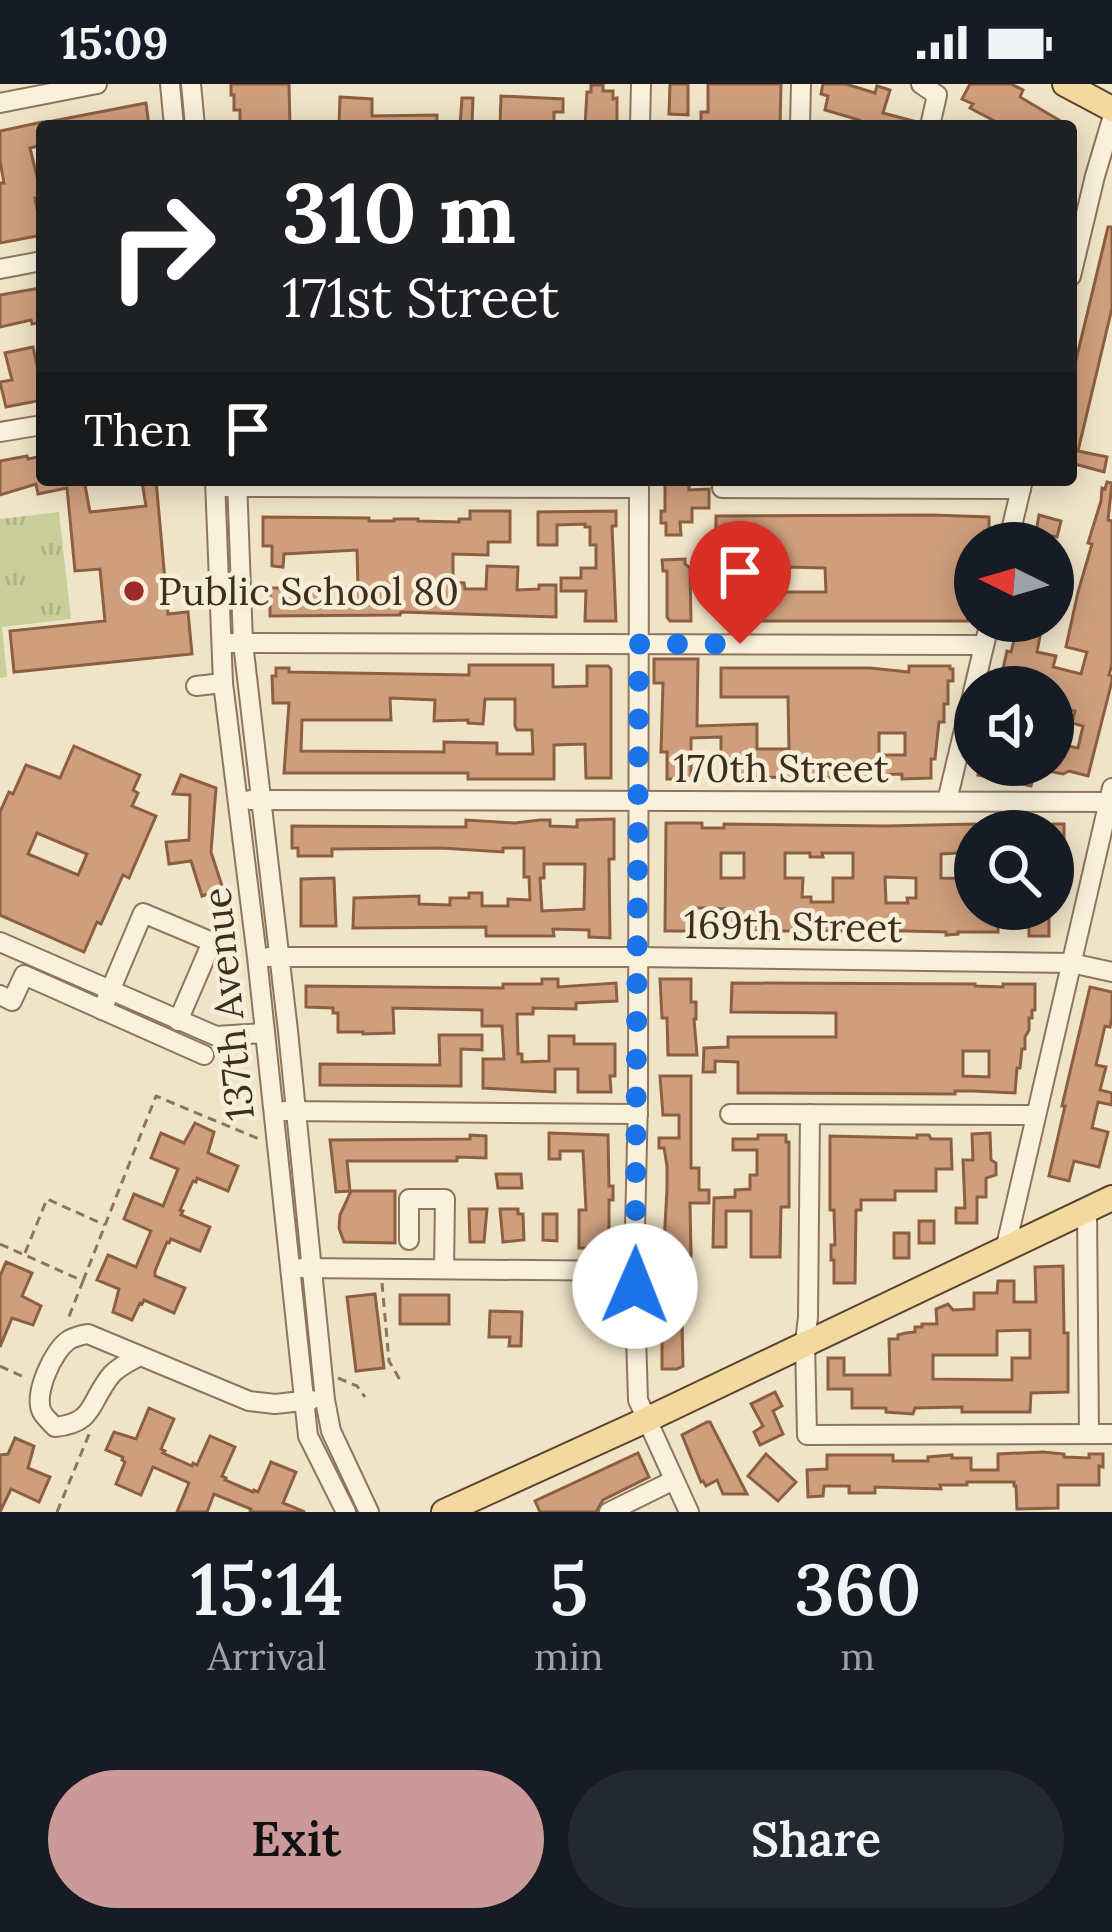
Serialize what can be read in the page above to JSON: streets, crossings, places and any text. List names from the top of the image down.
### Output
{
  "streets": {
    "street": ["170th Street", "169th Street", "137th Avenue"]
  },
  "crossings": [
    ["170th Street", "137th Avenue"],
    ["169th Street", "137th Avenue"]
  ],
  "places": ["Public School 80"],
  "north": "left",
  "page": {
    "status": "15:09",
    "turn": ["310 m", "171st Street"],
    "then": "Then",
    "eta": [
      "15:14",
      "Arrival",
      "5",
      "min",
      "360",
      "m"
    ],
    "buttons": ["Exit", "Share"]
  }
}
